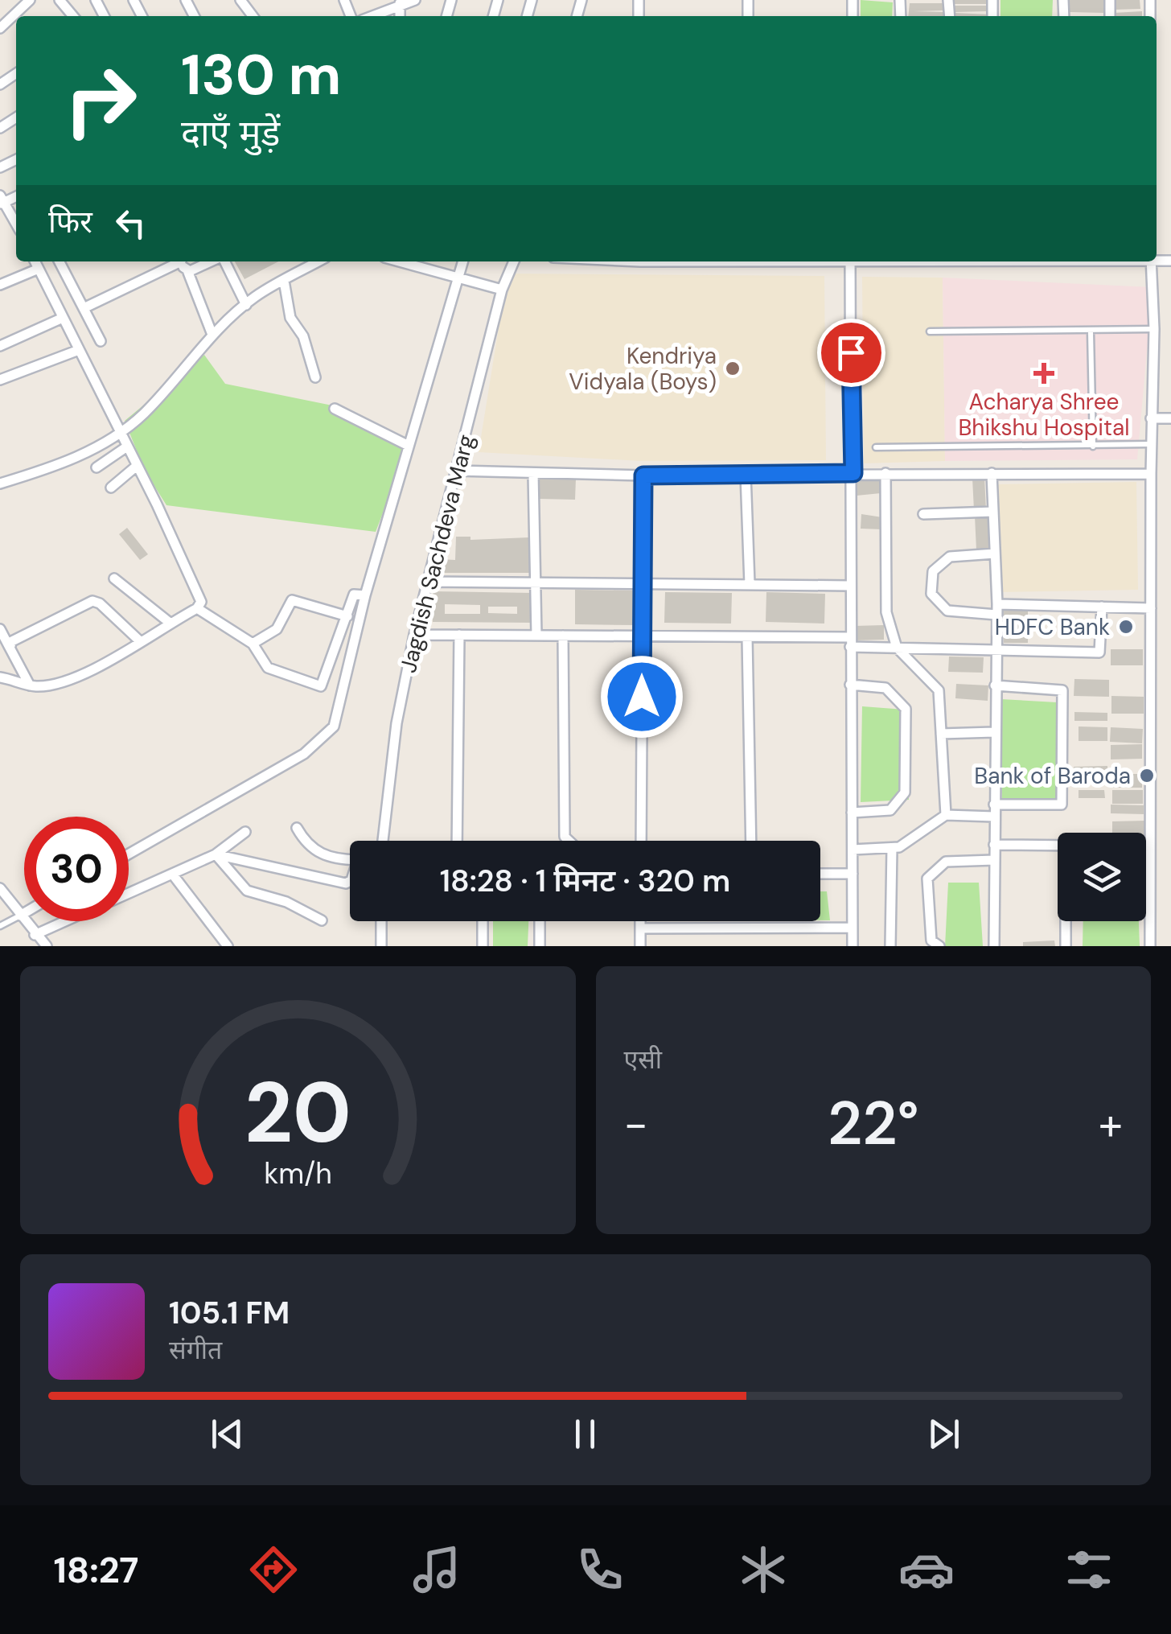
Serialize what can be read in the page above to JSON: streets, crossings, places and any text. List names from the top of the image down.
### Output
{
  "streets": {
    "street": ["Jagdish Sachdeva Marg"]
  },
  "places": {
    "other": ["Kendriya Vidyala (Boys)", "HDFC Bank", "Bank of Baroda"],
    "health": ["Acharya Shree Bhikshu Hospital"]
  },
  "page": {
    "turn": ["130 m", "दाएँ मुड़ें"],
    "then": "फिर",
    "limit": "30",
    "trip": "18:28 · 1 मिनट · 320 m",
    "tile": "एसी",
    "heat": ["−", "22°", "+"],
    "song": ["105.1 FM", "संगीत"],
    "tabs": "18:27",
    "gauge": ["20", "km/h"]
  }
}
